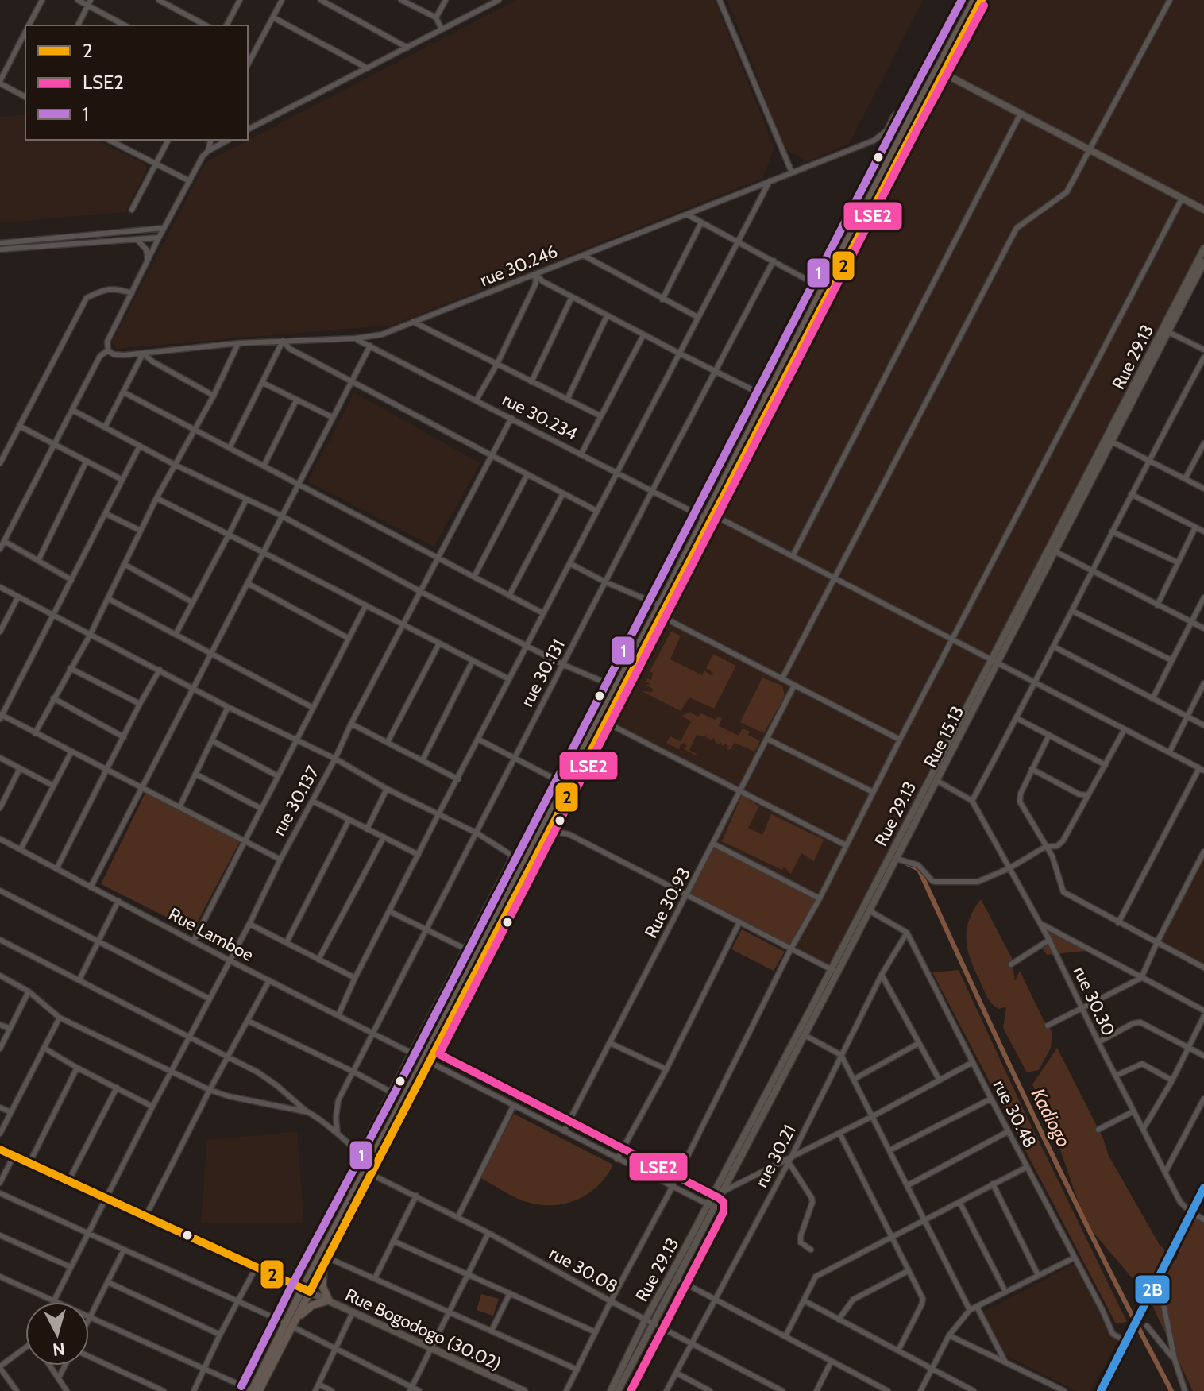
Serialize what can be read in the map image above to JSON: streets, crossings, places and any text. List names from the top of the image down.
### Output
{
  "streets": {
    "main road": ["Rue 29.13", "Rue 15.13", "Rue Bogodogo (30.02)"],
    "street": [
      "rue 30.246",
      "rue 30.234",
      "rue 30.131",
      "rue 30.137",
      "Rue 30.93",
      "Rue Lamboe",
      "rue 30.30",
      "rue 30.48",
      "rue 30.21",
      "rue 30.08"
    ]
  },
  "crossings": [
    ["rue 30.246", "rue 30.234"],
    ["Rue 29.13", "rue 30.234"],
    ["Rue 29.13", "Rue 15.13"],
    ["Rue 29.13", "rue 30.08"],
    ["rue 30.234", "rue 30.131"],
    ["rue 30.234", "Rue 15.13"],
    ["rue 30.234", "rue 30.137"],
    ["rue 30.131", "Rue Lamboe"],
    ["Rue 15.13", "rue 30.08"],
    ["rue 30.137", "Rue Lamboe"],
    ["rue 30.137", "Rue Bogodogo (30.02)"],
    ["rue 30.48", "rue 30.21"],
    ["rue 30.21", "rue 30.08"]
  ],
  "water": ["Kadiogo"],
  "lines": [
    "transit line 2",
    "transit line 1",
    "transit line LSE2",
    "transit line 2B"
  ],
  "legend": ["2", "LSE2", "1"],
  "north": "bottom"
}
